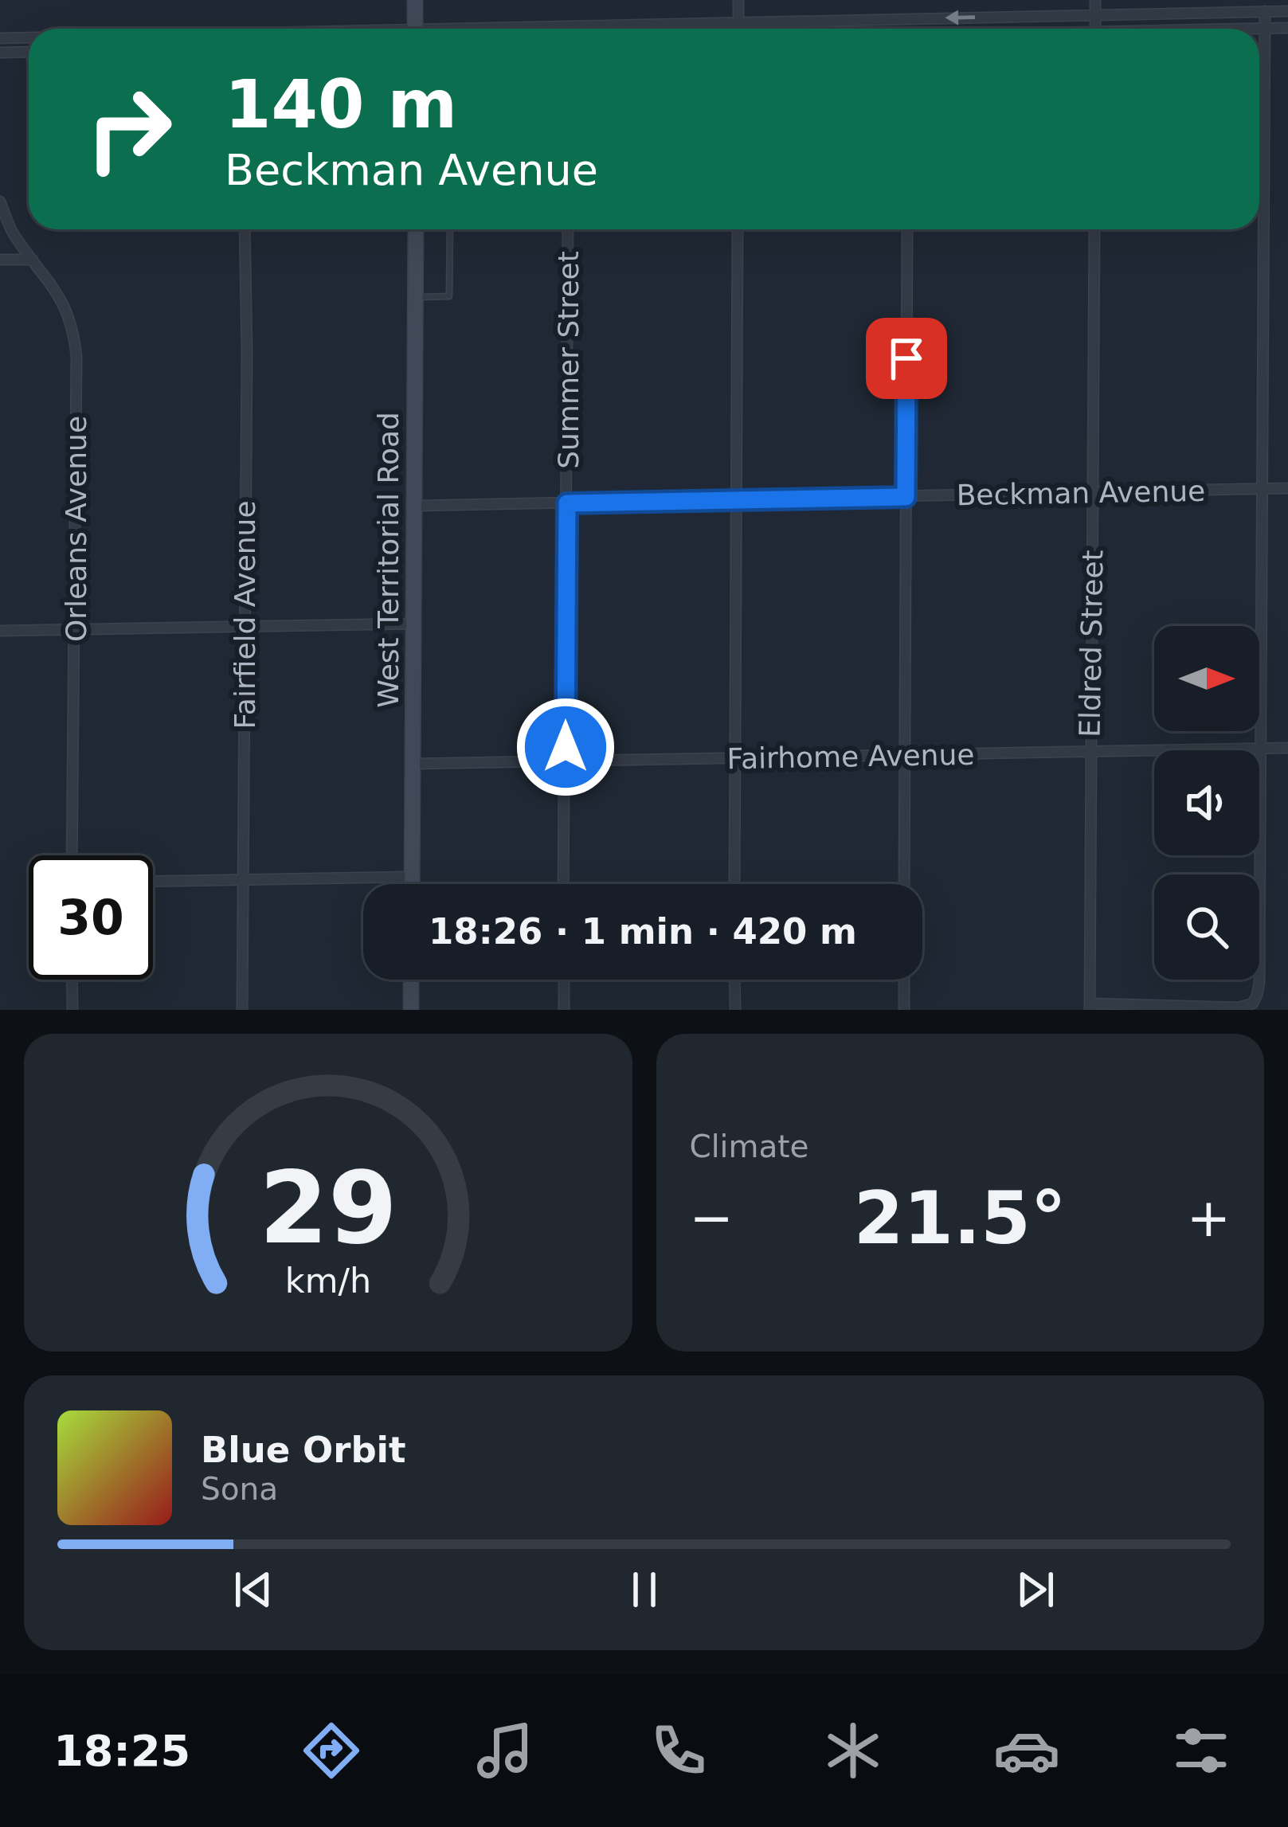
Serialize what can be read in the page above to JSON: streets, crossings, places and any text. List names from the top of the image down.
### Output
{
  "streets": {
    "street": [
      "Summer Street",
      "Beckman Avenue",
      "Orleans Avenue",
      "West Territorial Road",
      "Fairfield Avenue",
      "Eldred Street",
      "Fairhome Avenue"
    ]
  },
  "crossings": [
    ["Summer Street", "Beckman Avenue"],
    ["Summer Street", "Fairhome Avenue"],
    ["Beckman Avenue", "West Territorial Road"],
    ["Beckman Avenue", "Eldred Street"],
    ["West Territorial Road", "Fairhome Avenue"],
    ["Eldred Street", "Fairhome Avenue"]
  ],
  "north": "right",
  "page": {
    "turn": ["140 m", "Beckman Avenue"],
    "limit": "30",
    "trip": "18:26 · 1 min · 420 m",
    "tile": "Climate",
    "heat": ["−", "21.5°", "+"],
    "song": ["Blue Orbit", "Sona"],
    "tabs": "18:25",
    "gauge": ["29", "km/h"]
  }
}
